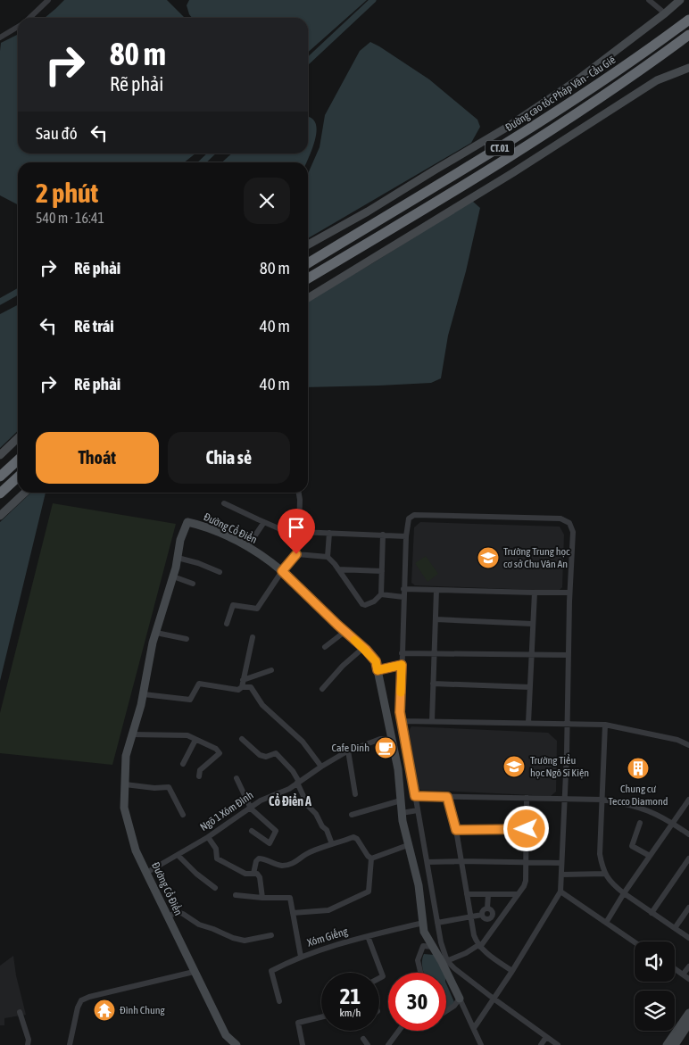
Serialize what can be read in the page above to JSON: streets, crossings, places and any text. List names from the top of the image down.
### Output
{
  "streets": {
    "highway": ["Đường cao tốc Pháp Vân - Cầu Giẽ", "CT.01"],
    "street": ["Đường Cổ Điển", "Ngõ 1 Xóm Đình", "Xóm Giếng"]
  },
  "crossings": [
    ["Đường Cổ Điển", "Ngõ 1 Xóm Đình"],
    ["Đường Cổ Điển", "Xóm Giếng"]
  ],
  "districts": ["Cổ Điển A"],
  "places": {
    "school or university": ["Trường Trung học cơ sở Chu Vân An", "Trường Tiểu học Ngô Sĩ Kiện"],
    "cafe": ["Cafe Dinh"],
    "building": ["Chung cư Tecco Diamond"],
    "temple": ["Đình Chung"]
  },
  "page": {
    "turn": ["80 m", "Rẽ phải"],
    "then": "Sau đó",
    "heading": ["2 phút", "540 m · 16:41"],
    "list": [
      {
        "name": "Rẽ phải",
        "value": "80 m"
      },
      {
        "name": "Rẽ trái",
        "value": "40 m"
      },
      {
        "name": "Rẽ phải",
        "value": "40 m"
      }
    ],
    "buttons": ["Thoát", "Chia sẻ"],
    "speed": "21 km/h",
    "limit": "30"
  }
}
